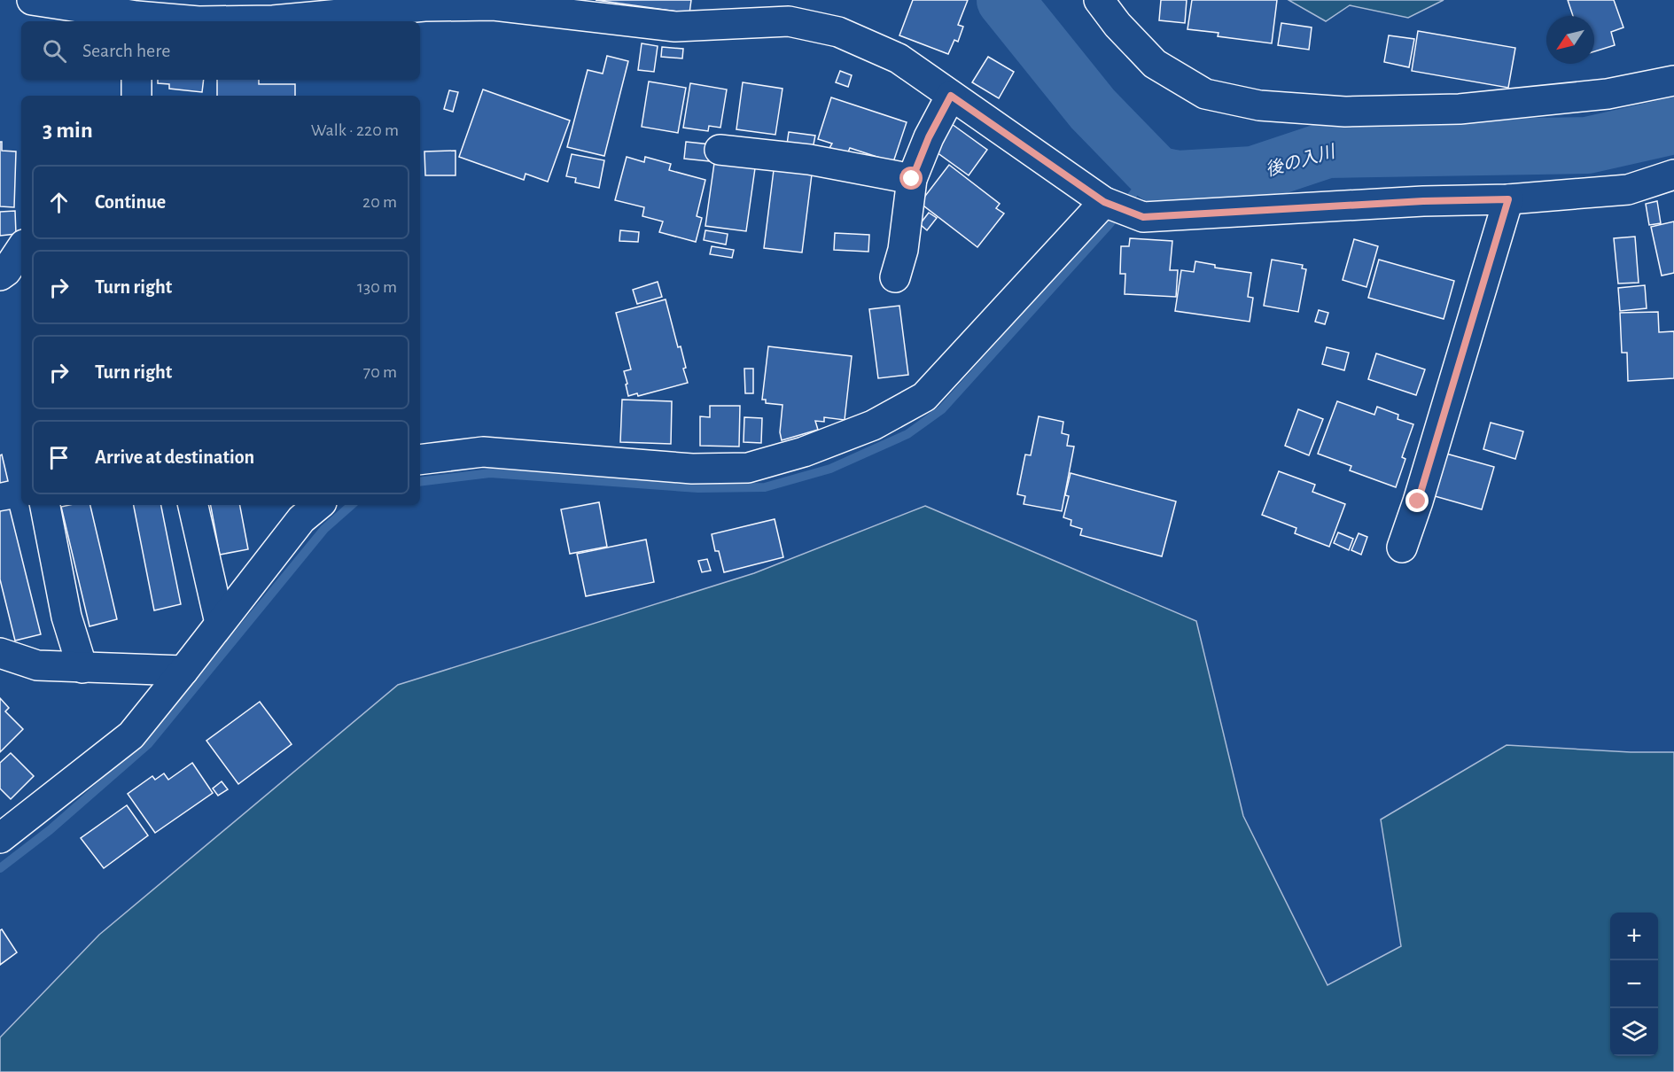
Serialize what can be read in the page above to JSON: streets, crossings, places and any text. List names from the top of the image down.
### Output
{
  "water": ["後の入川"],
  "north": "bottom left",
  "page": {
    "search": "Search here",
    "heading": ["3 min", "Walk · 220 m"],
    "list": [
      ["Continue", "20 m"],
      ["Turn right", "130 m"],
      ["Turn right", "70 m"],
      "Arrive at destination"
    ],
    "map_buttons": ["+", "−"]
  }
}
